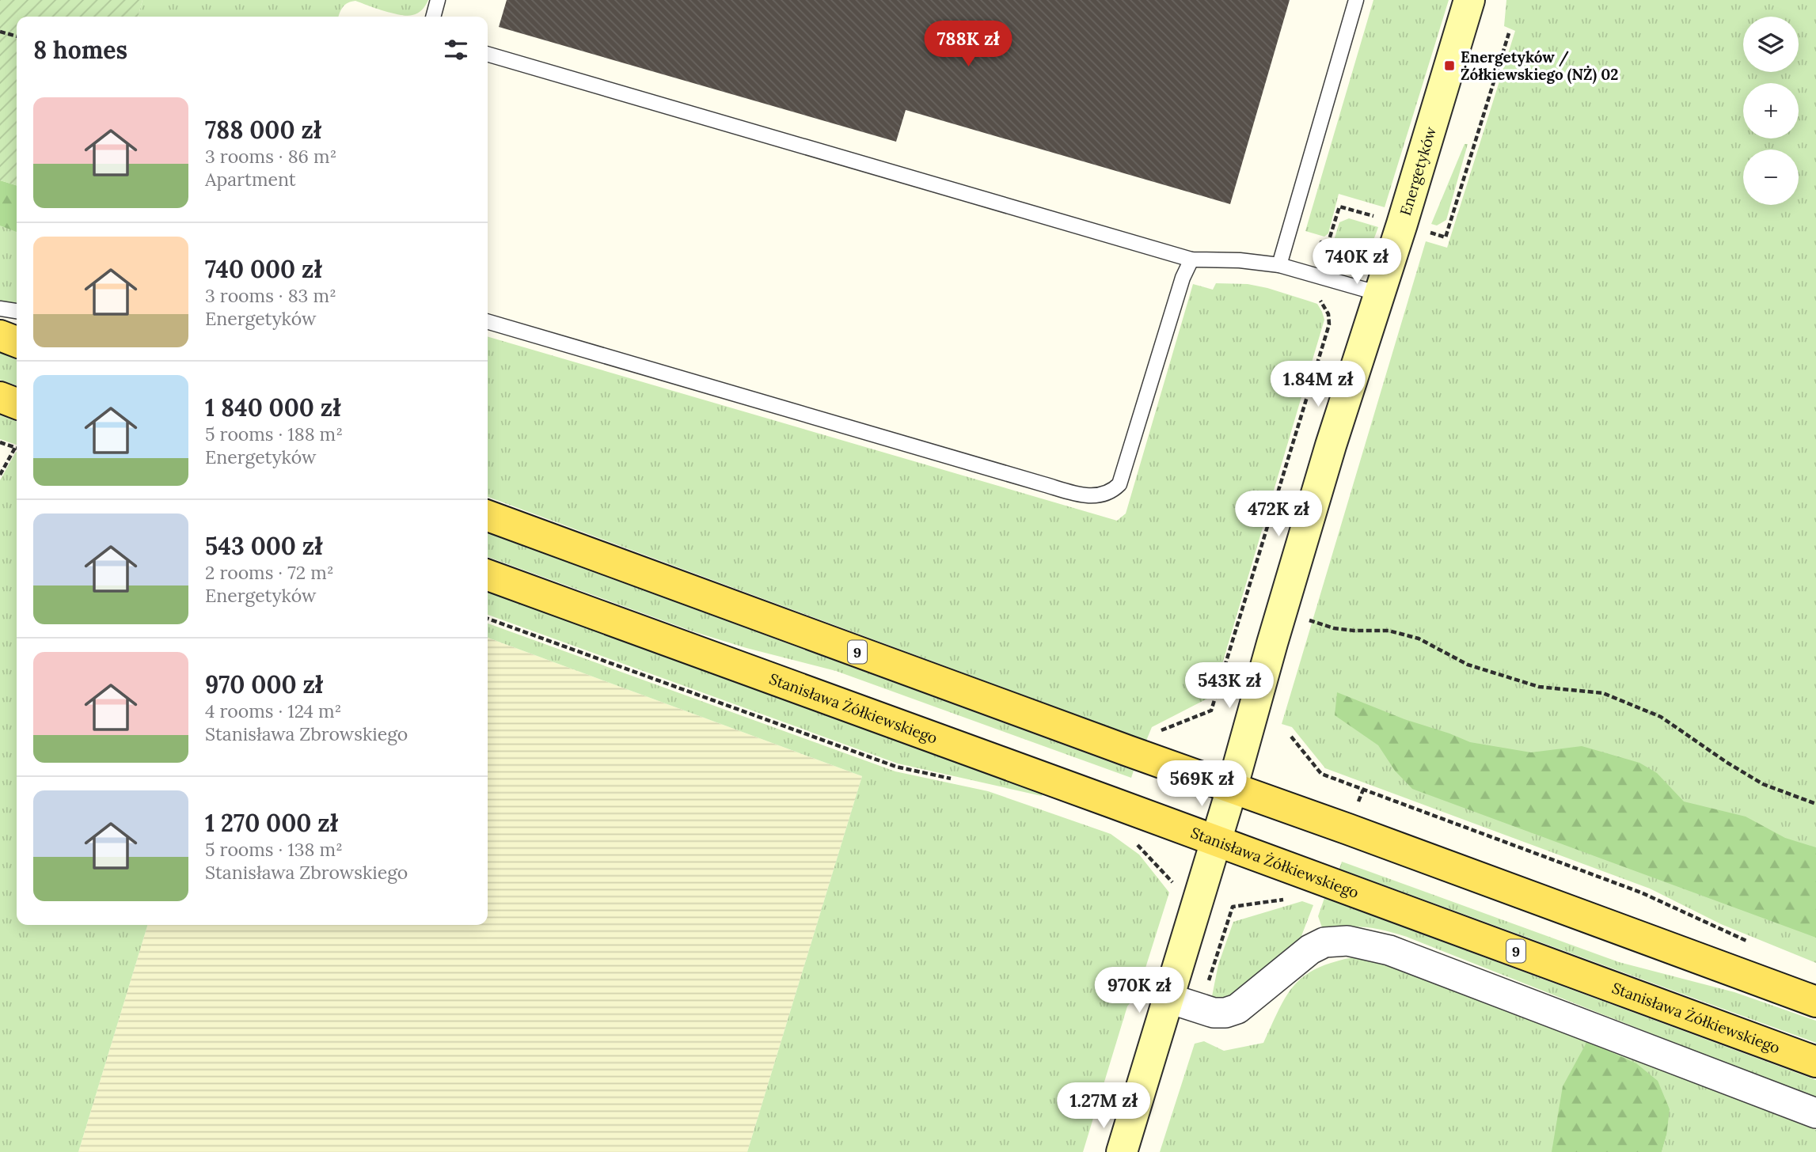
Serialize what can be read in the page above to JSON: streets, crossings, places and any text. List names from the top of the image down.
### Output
{
  "streets": {
    "main road": ["Energetyków", "9", "Stanisława Żółkiewskiego"]
  },
  "crossings": [
    ["Energetyków", "9"],
    ["Energetyków", "Stanisława Żółkiewskiego"]
  ],
  "places": {
    "transit": ["Energetyków / Żółkiewskiego (NŻ) 02"]
  },
  "page": {
    "map_buttons": ["+", "−"],
    "heading": "8 homes",
    "price": [
      "788K zł",
      "740K zł",
      "1.84M zł",
      "472K zł",
      "543K zł",
      "569K zł",
      "970K zł",
      "1.27M zł"
    ],
    "list": [
      {
        "name": "788 000 zł",
        "note": "3 rooms · 86 m² · Apartment"
      },
      {
        "name": "740 000 zł",
        "note": "3 rooms · 83 m² · Energetyków"
      },
      {
        "name": "1 840 000 zł",
        "note": "5 rooms · 188 m² · Energetyków"
      },
      {
        "name": "543 000 zł",
        "note": "2 rooms · 72 m² · Energetyków"
      },
      {
        "name": "970 000 zł",
        "note": "4 rooms · 124 m² · Stanisława Zbrowskiego"
      },
      {
        "name": "1 270 000 zł",
        "note": "5 rooms · 138 m² · Stanisława Zbrowskiego"
      }
    ]
  }
}
